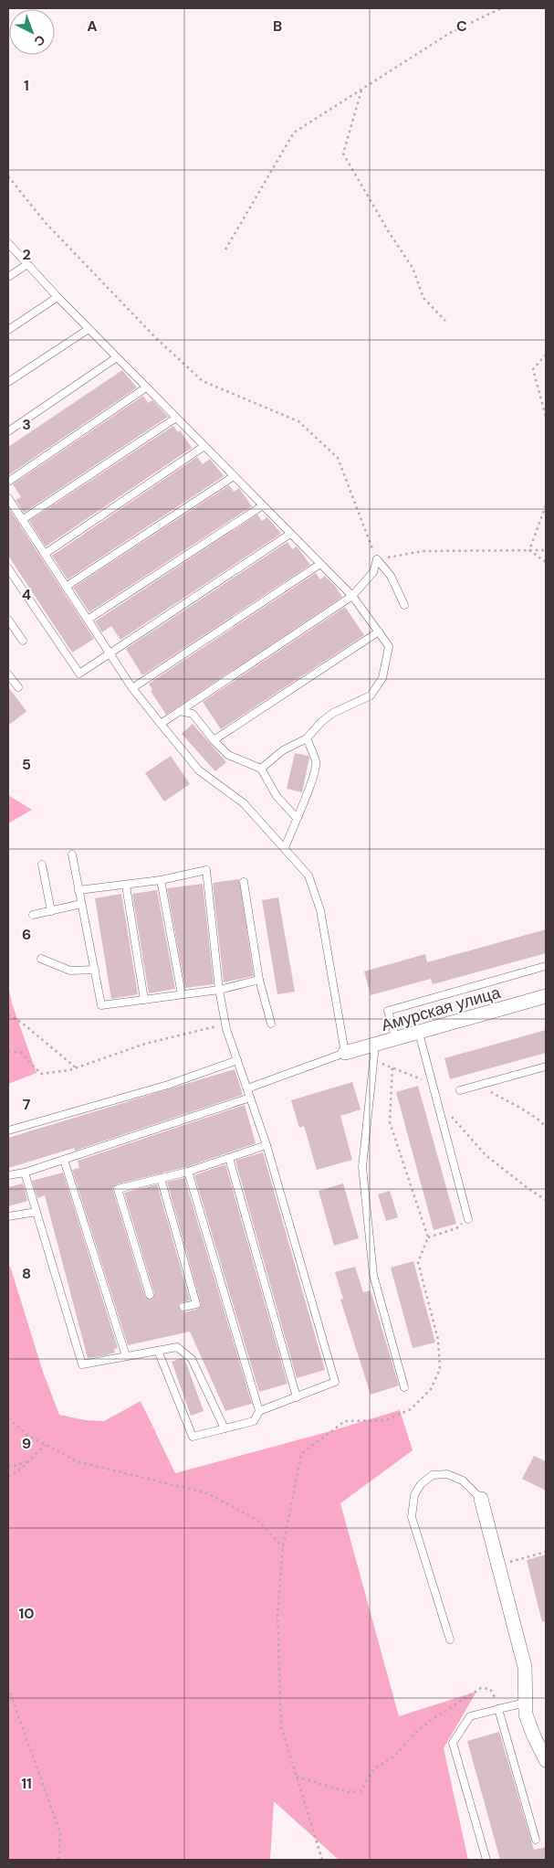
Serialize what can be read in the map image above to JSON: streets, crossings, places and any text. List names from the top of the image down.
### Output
{
  "streets": {
    "street": ["Амурская улица"]
  },
  "north": "bottom right",
  "grid": {
    "columns": ["A", "B", "C"],
    "rows": [
      "1",
      "2",
      "3",
      "4",
      "5",
      "6",
      "7",
      "8",
      "9",
      "10",
      "11"
    ]
  }
}
